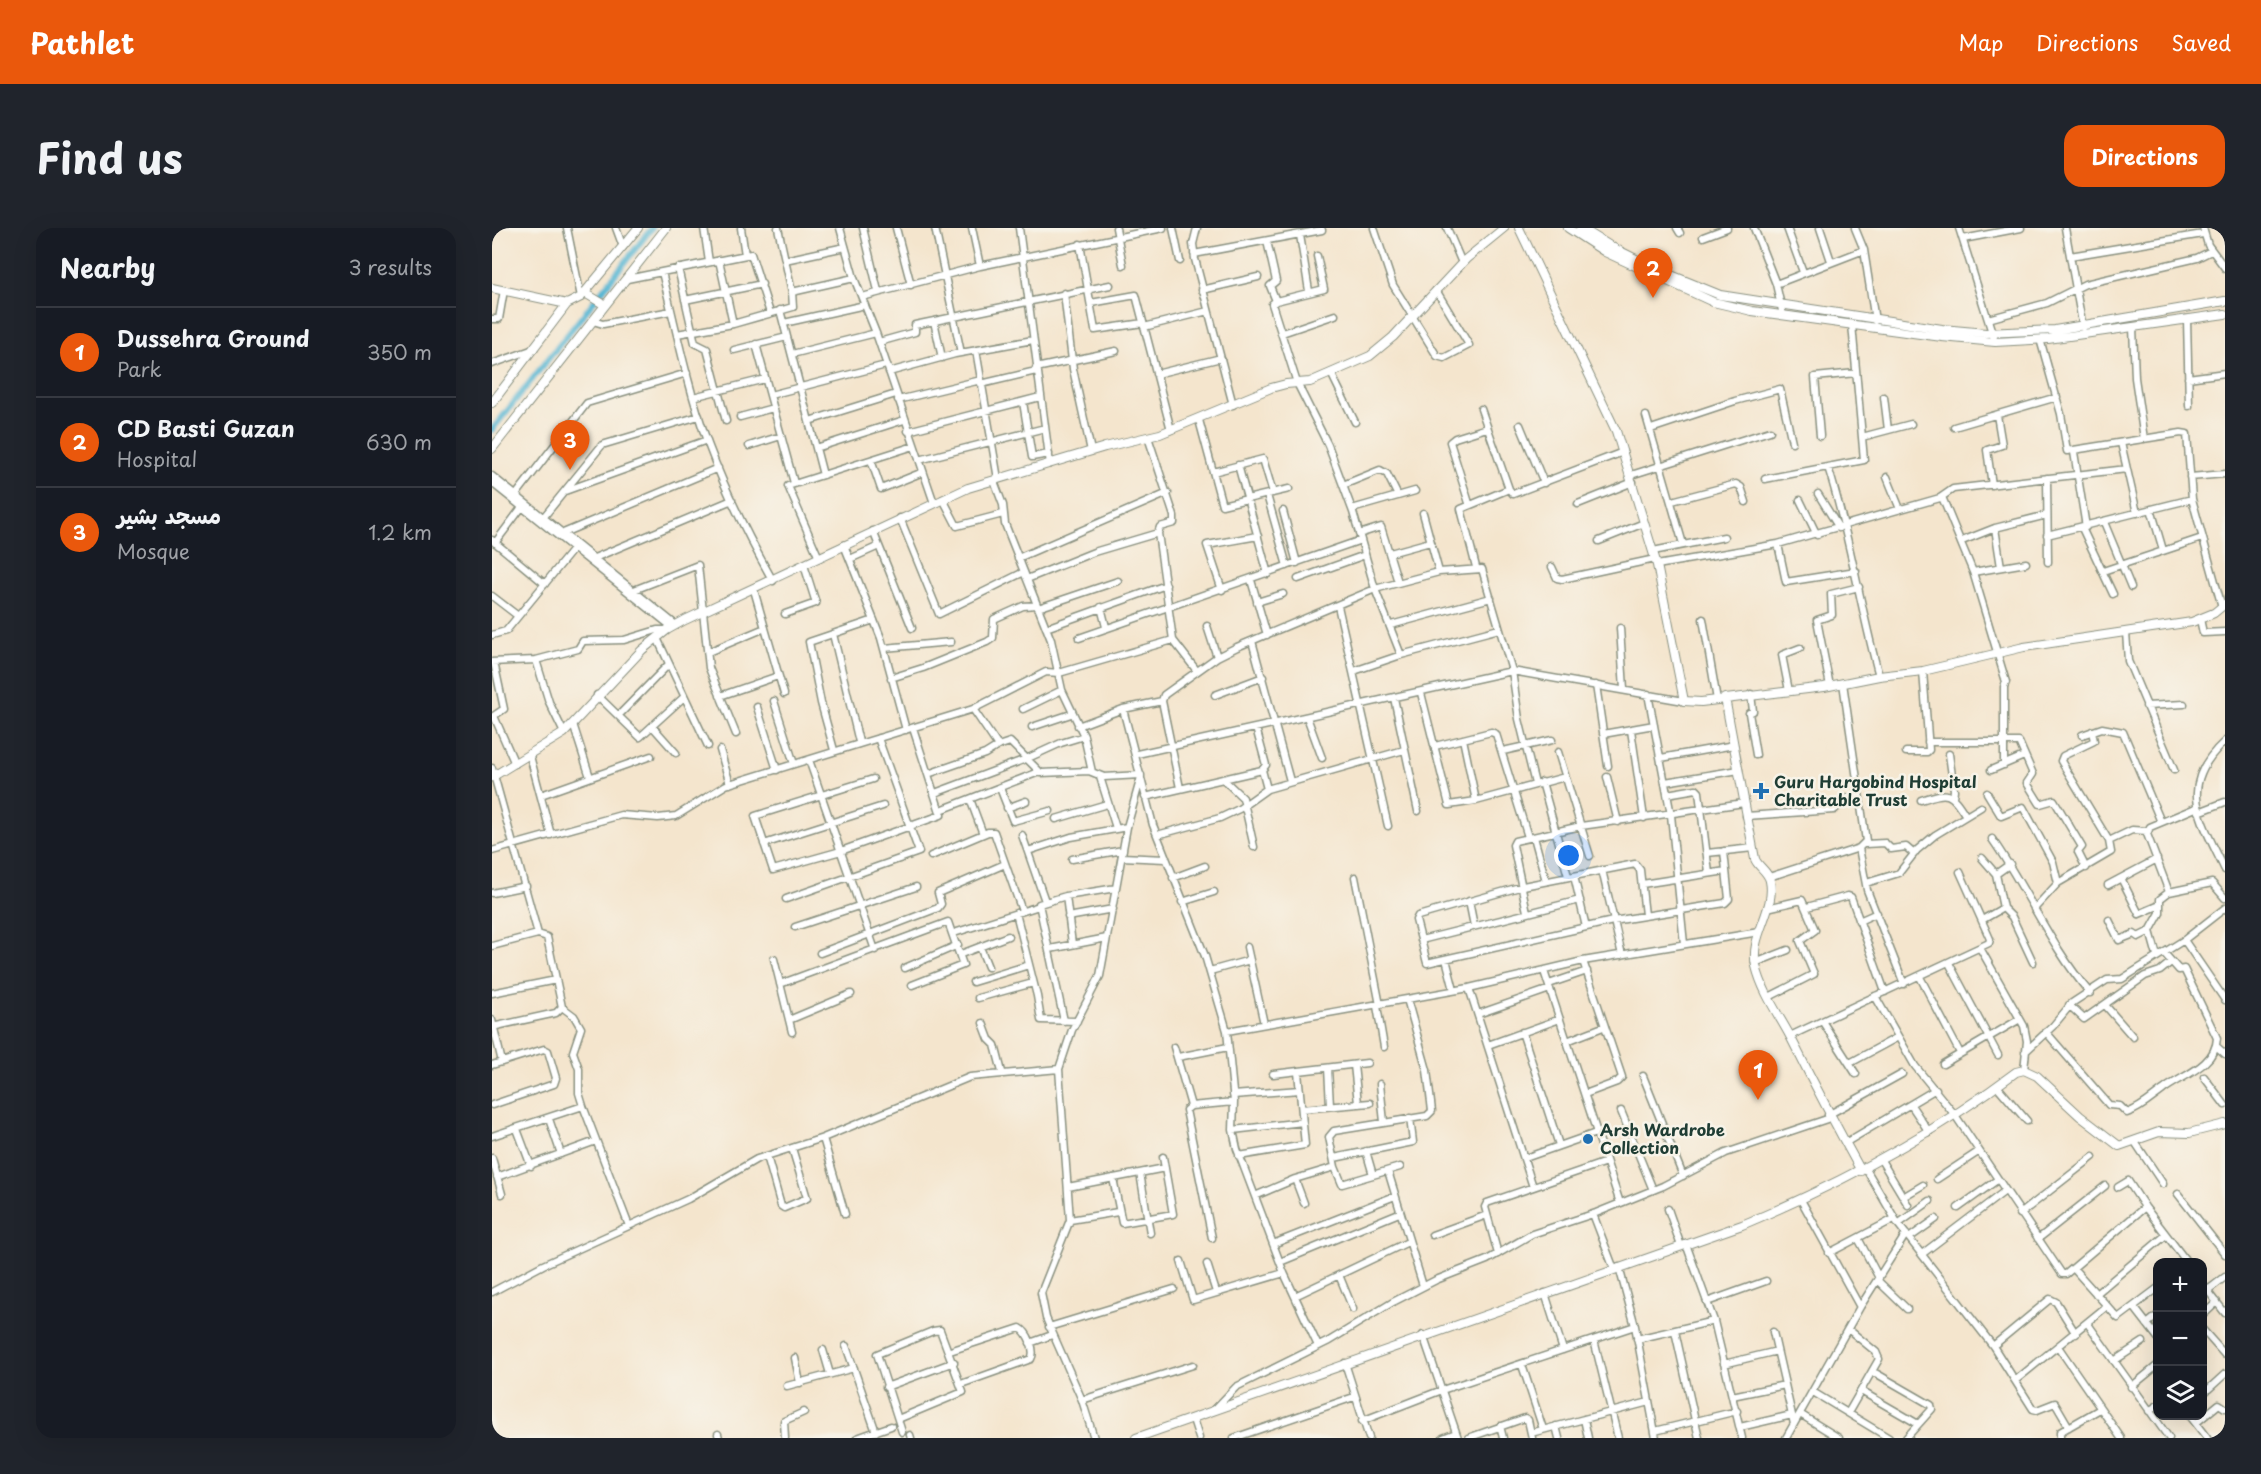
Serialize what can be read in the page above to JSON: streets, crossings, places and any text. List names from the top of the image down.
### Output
{
  "places": {
    "health": ["Guru Hargobind Hospital Charitable Trust"],
    "other": ["Arsh Wardrobe Collection"]
  },
  "page": {
    "header": "Pathlet",
    "nav": ["Map", "Directions", "Saved"],
    "title": "Find us",
    "buttons": "Directions",
    "heading": ["Nearby", "3 results"],
    "pins": ["2", "3", "1"],
    "list": [
      {
        "mark": "1",
        "name": "Dussehra Ground",
        "note": "Park",
        "value": "350 m"
      },
      {
        "mark": "2",
        "name": "CD Basti Guzan",
        "note": "Hospital",
        "value": "630 m"
      },
      {
        "mark": "3",
        "name": "مسجد بشیر",
        "note": "Mosque",
        "value": "1.2 km"
      }
    ],
    "map_buttons": ["+", "−"]
  }
}
